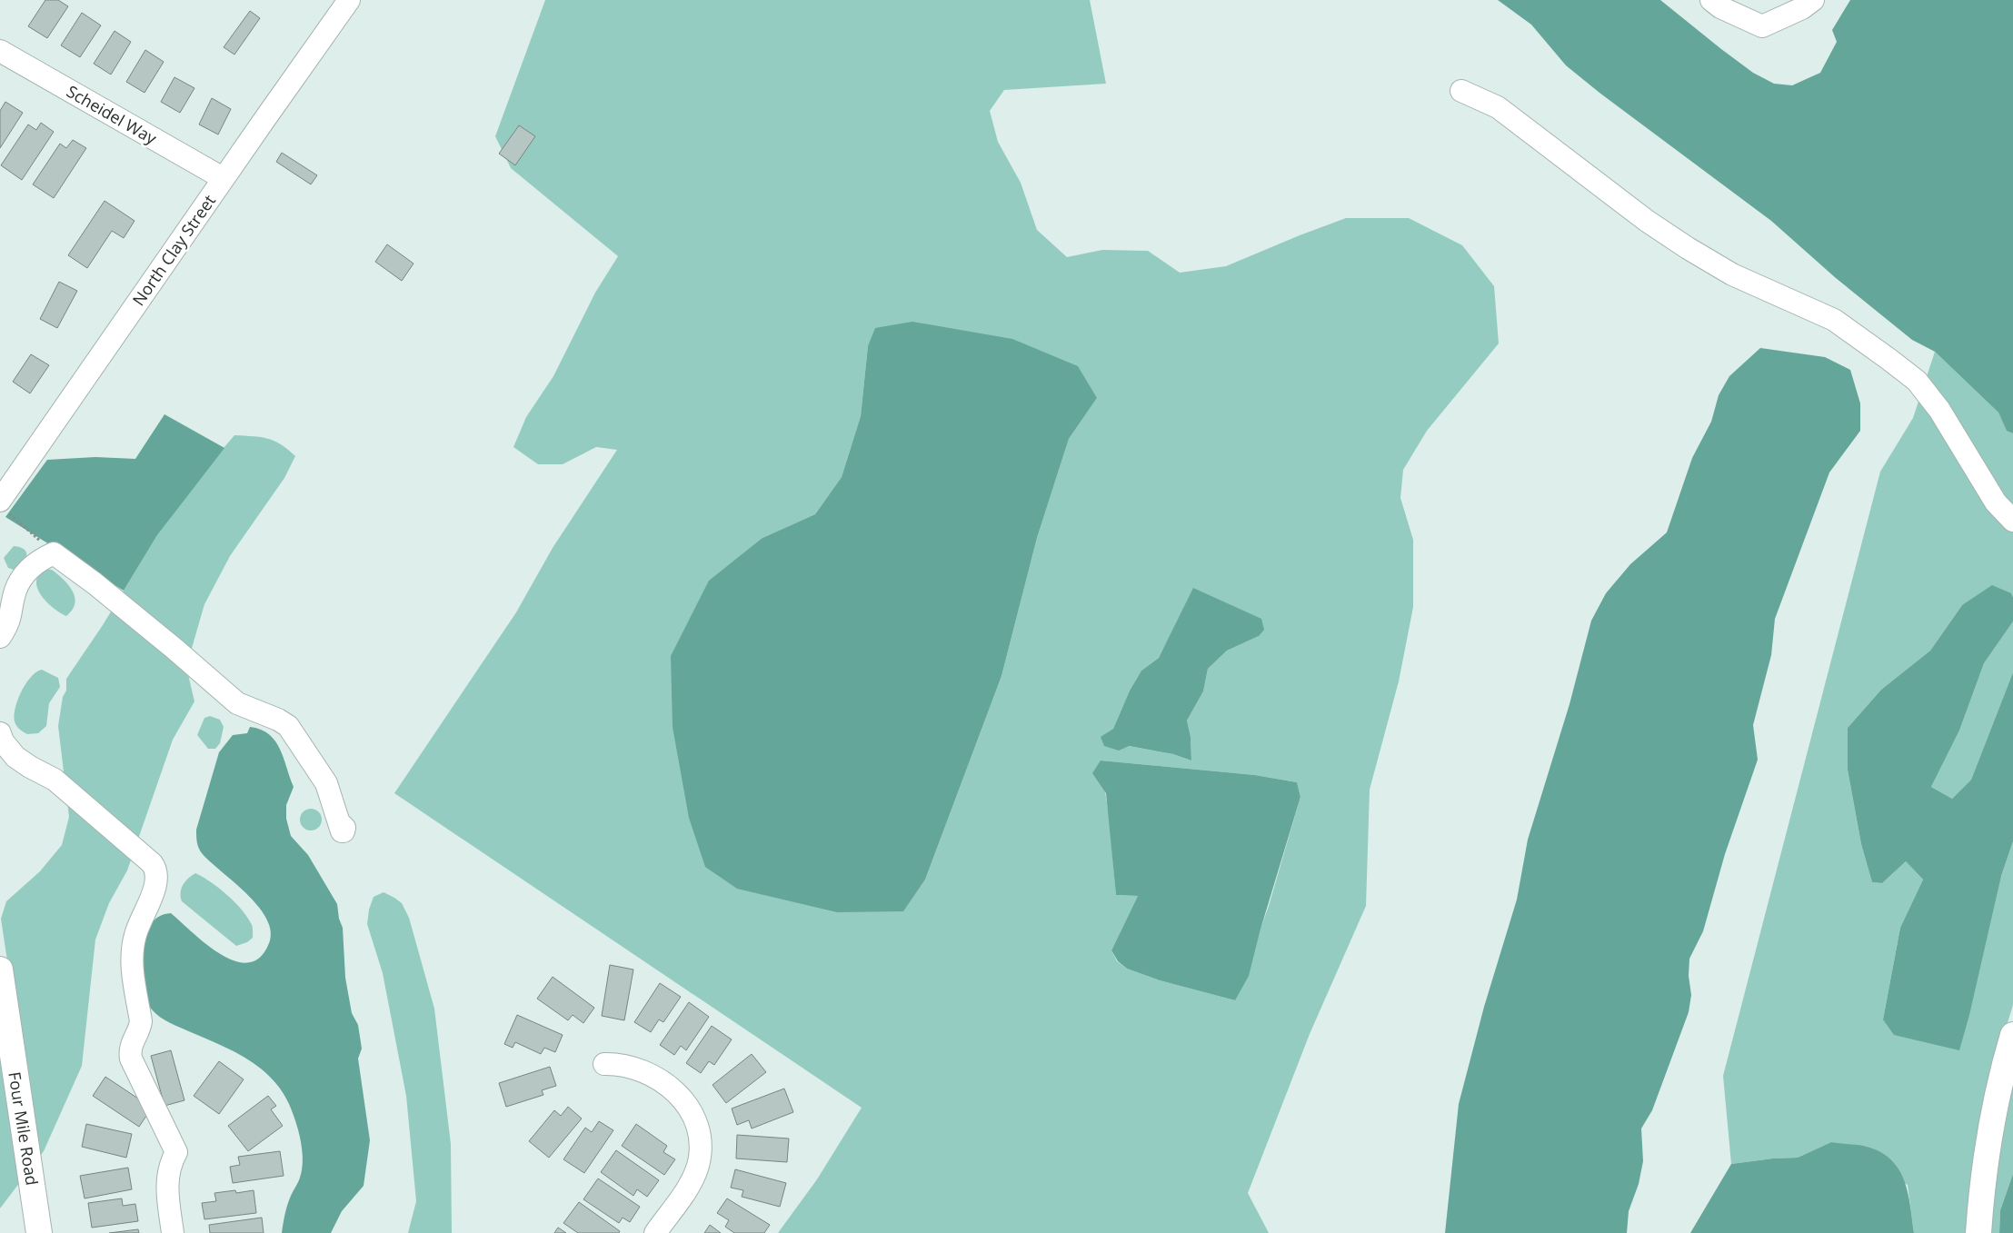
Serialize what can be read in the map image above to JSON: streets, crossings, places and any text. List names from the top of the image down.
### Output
{
  "streets": {
    "main road": ["Four Mile Road"],
    "street": ["Scheidel Way", "North Clay Street"]
  },
  "crossings": [
    ["Scheidel Way", "North Clay Street"]
  ]
}
